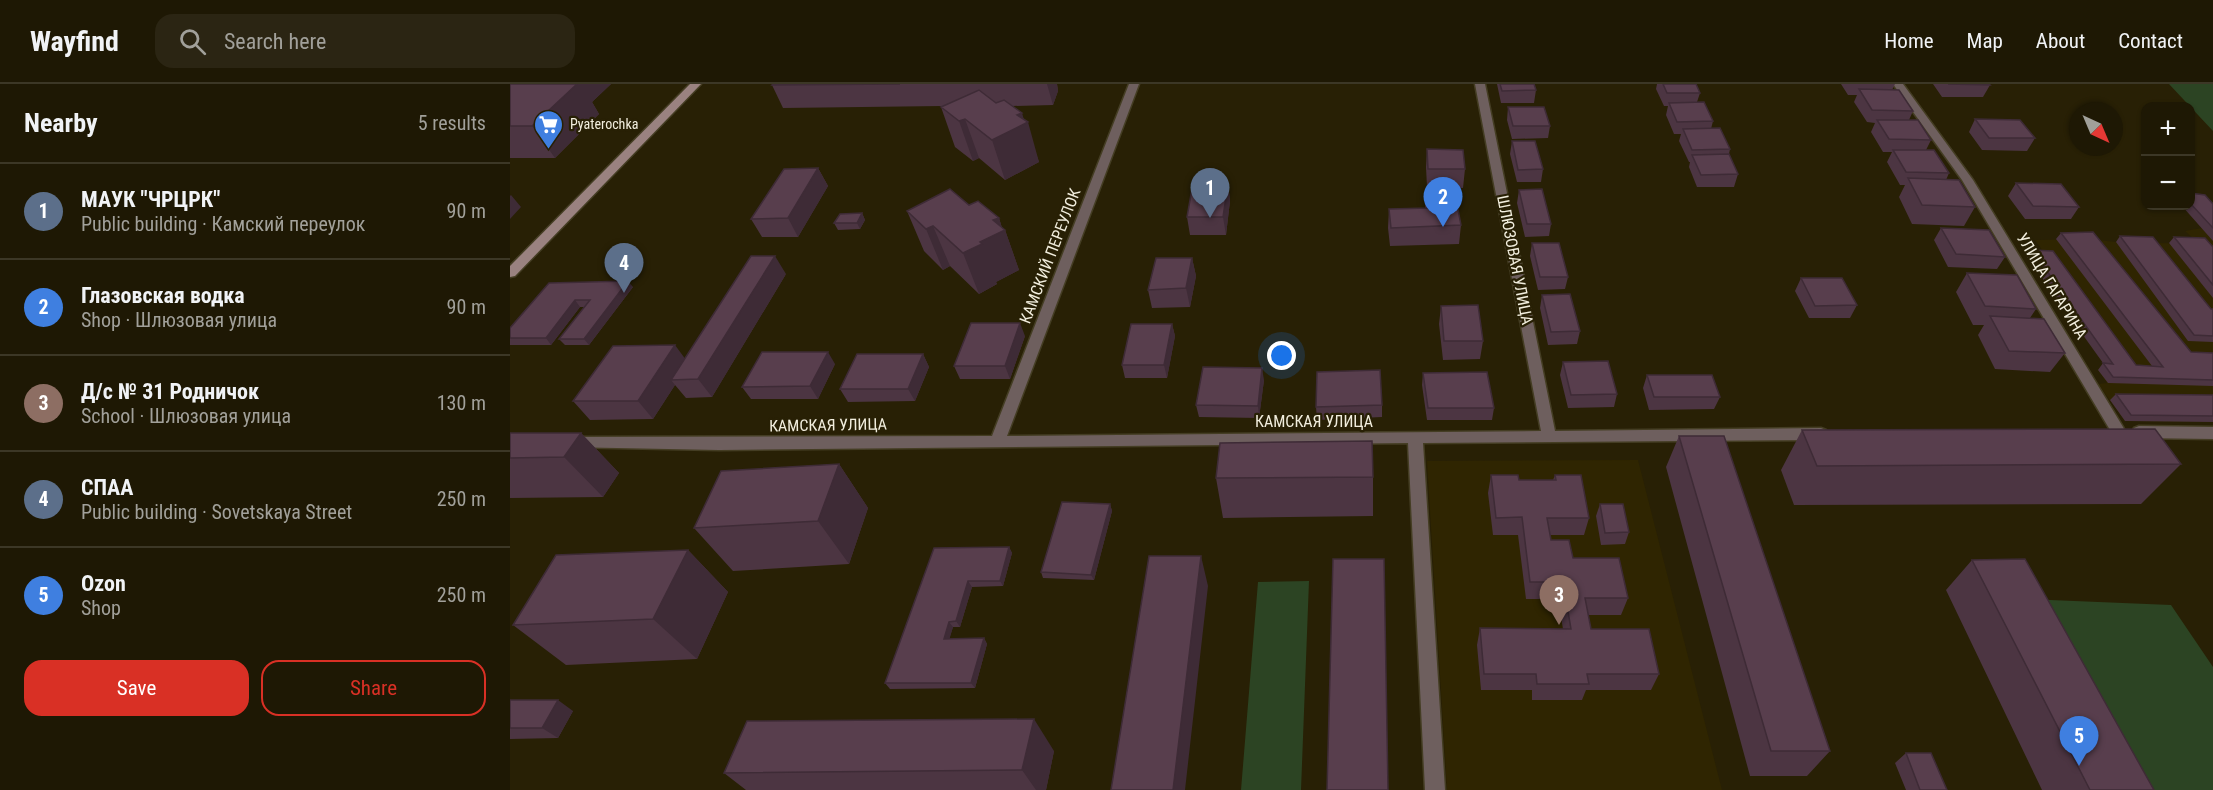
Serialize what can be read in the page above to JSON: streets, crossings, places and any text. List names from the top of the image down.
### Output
{
  "streets": {
    "street": [
      "КАМСКИЙ ПЕРЕУЛОК",
      "ШЛЮЗОВАЯ УЛИЦА",
      "УЛИЦА ГАГАРИНА",
      "КАМСКАЯ УЛИЦА"
    ]
  },
  "crossings": [
    ["КАМСКИЙ ПЕРЕУЛОК", "КАМСКАЯ УЛИЦА"],
    ["ШЛЮЗОВАЯ УЛИЦА", "КАМСКАЯ УЛИЦА"]
  ],
  "places": {
    "supermarket": ["Pyaterochka"]
  },
  "north": "bottom right",
  "page": {
    "header": "Wayfind",
    "search": "Search here",
    "nav": [
      "Home",
      "Map",
      "About",
      "Contact"
    ],
    "heading": ["Nearby", "5 results"],
    "map_buttons": ["+", "−"],
    "list": [
      {
        "mark": "1",
        "name": "МАУК \"ЧРЦРК\"",
        "note": "Public building · Камский переулок",
        "value": "90 m"
      },
      {
        "mark": "2",
        "name": "Глазовская водка",
        "note": "Shop · Шлюзовая улица",
        "value": "90 m"
      },
      {
        "mark": "3",
        "name": "Д/с № 31 Родничок",
        "note": "School · Шлюзовая улица",
        "value": "130 m"
      },
      {
        "mark": "4",
        "name": "СПАА",
        "note": "Public building · Sovetskaya Street",
        "value": "250 m"
      },
      {
        "mark": "5",
        "name": "Ozon",
        "note": "Shop",
        "value": "250 m"
      }
    ],
    "pins": [
      "1",
      "2",
      "4",
      "3",
      "5"
    ],
    "buttons": ["Save", "Share"]
  }
}
